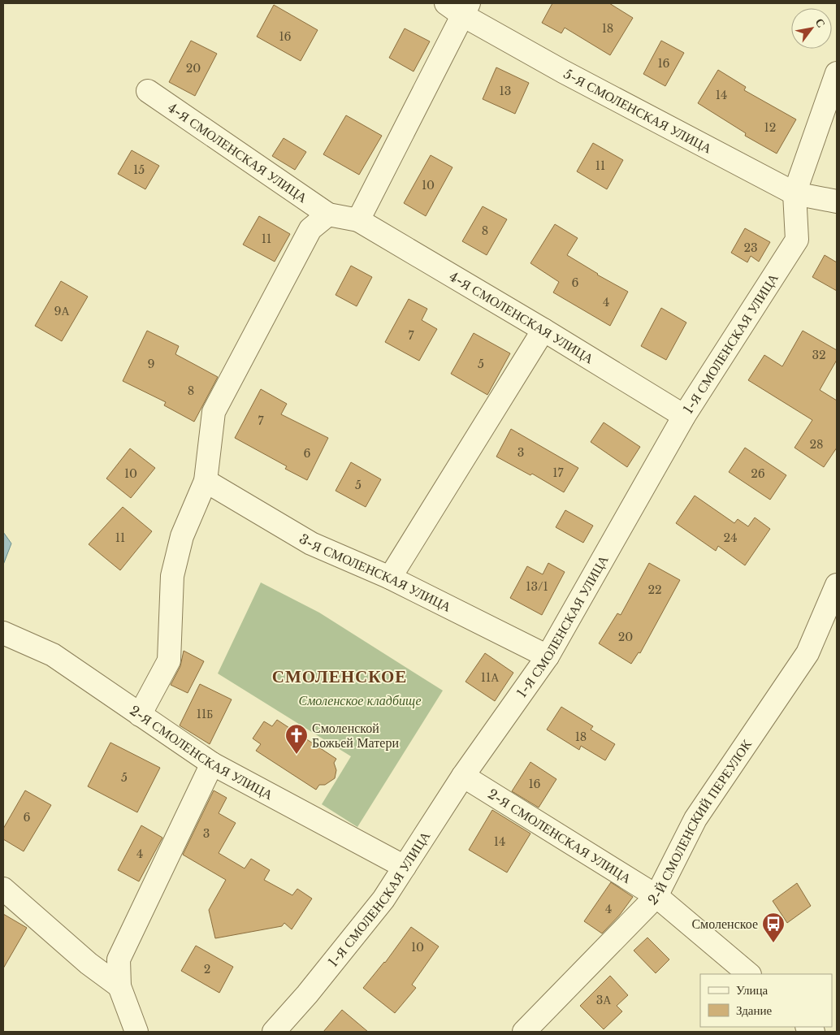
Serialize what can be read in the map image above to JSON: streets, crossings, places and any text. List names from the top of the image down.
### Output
{
  "streets": {
    "street": [
      "5-Я СМОЛЕНСКАЯ УЛИЦА",
      "4-Я СМОЛЕНСКАЯ УЛИЦА",
      "1-Я СМОЛЕНСКАЯ УЛИЦА",
      "3-Я СМОЛЕНСКАЯ УЛИЦА",
      "2-Я СМОЛЕНСКАЯ УЛИЦА",
      "2-Й СМОЛЕНСКИЙ ПЕРЕУЛОК"
    ]
  },
  "crossings": [
    ["5-Я СМОЛЕНСКАЯ УЛИЦА", "1-Я СМОЛЕНСКАЯ УЛИЦА"],
    ["4-Я СМОЛЕНСКАЯ УЛИЦА", "1-Я СМОЛЕНСКАЯ УЛИЦА"],
    ["1-Я СМОЛЕНСКАЯ УЛИЦА", "3-Я СМОЛЕНСКАЯ УЛИЦА"],
    ["1-Я СМОЛЕНСКАЯ УЛИЦА", "2-Я СМОЛЕНСКАЯ УЛИЦА"],
    ["2-Я СМОЛЕНСКАЯ УЛИЦА", "2-Й СМОЛЕНСКИЙ ПЕРЕУЛОК"]
  ],
  "districts": ["СМОЛЕНСКОЕ"],
  "parks": ["Смоленское кладбище"],
  "places": {
    "church": ["Смоленской Божьей Матери"],
    "bus stop": ["Смоленское"]
  },
  "house_numbers": [
    "18",
    "16",
    "16",
    "20",
    "13",
    "14",
    "12",
    "11",
    "15",
    "10",
    "8",
    "11",
    "23",
    "6",
    "4",
    "9А",
    "7",
    "32",
    "9",
    "5",
    "8",
    "7",
    "28",
    "3",
    "6",
    "17",
    "10",
    "26",
    "5",
    "11",
    "24",
    "13/1",
    "22",
    "20",
    "11А",
    "11Б",
    "18",
    "5",
    "16",
    "6",
    "3",
    "14",
    "4",
    "4",
    "10",
    "2",
    "3А"
  ],
  "legend": ["Улица", "Здание"],
  "north": "top right"
}
